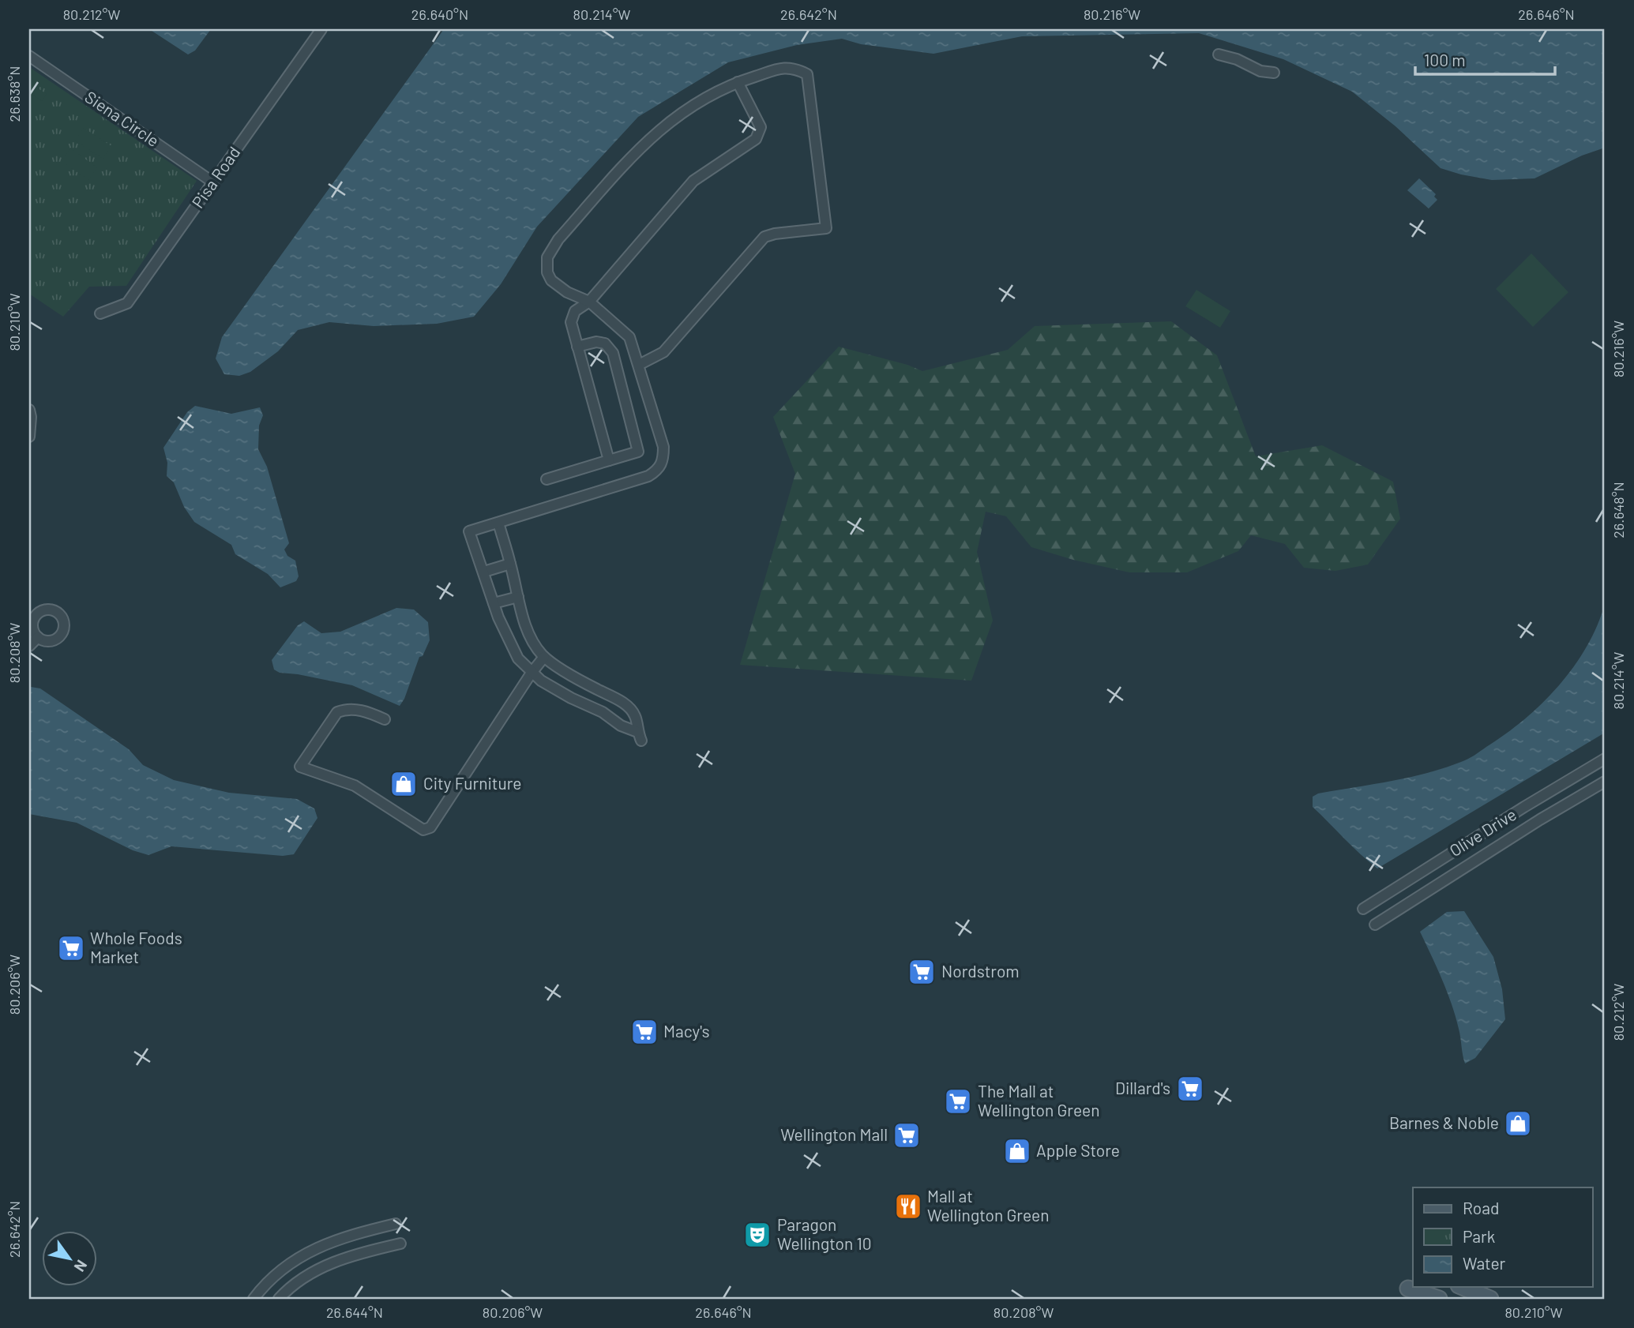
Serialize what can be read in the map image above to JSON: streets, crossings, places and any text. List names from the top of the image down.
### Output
{
  "streets": {
    "street": ["Siena Circle", "Pisa Road", "Olive Drive"]
  },
  "crossings": [
    ["Siena Circle", "Pisa Road"]
  ],
  "places": {
    "shop": ["City Furniture", "Barnes & Noble", "Apple Store"],
    "supermarket": [
      "Whole Foods Market",
      "Nordstrom",
      "Macy's",
      "Dillard's",
      "The Mall at Wellington Green",
      "Wellington Mall"
    ],
    "restaurant": ["Mall at Wellington Green"],
    "theatre": ["Paragon Wellington 10"]
  },
  "legend": ["Road", "Park", "Water"],
  "scale_bar": "100 m",
  "north": "bottom right",
  "coordinates": [
    "80.212°W",
    "26.640°N",
    "80.214°W",
    "26.642°N",
    "80.216°W",
    "26.646°N",
    "26.638°N",
    "80.210°W",
    "26.648°N",
    "80.208°W",
    "80.206°W",
    "26.644°N"
  ]
}
